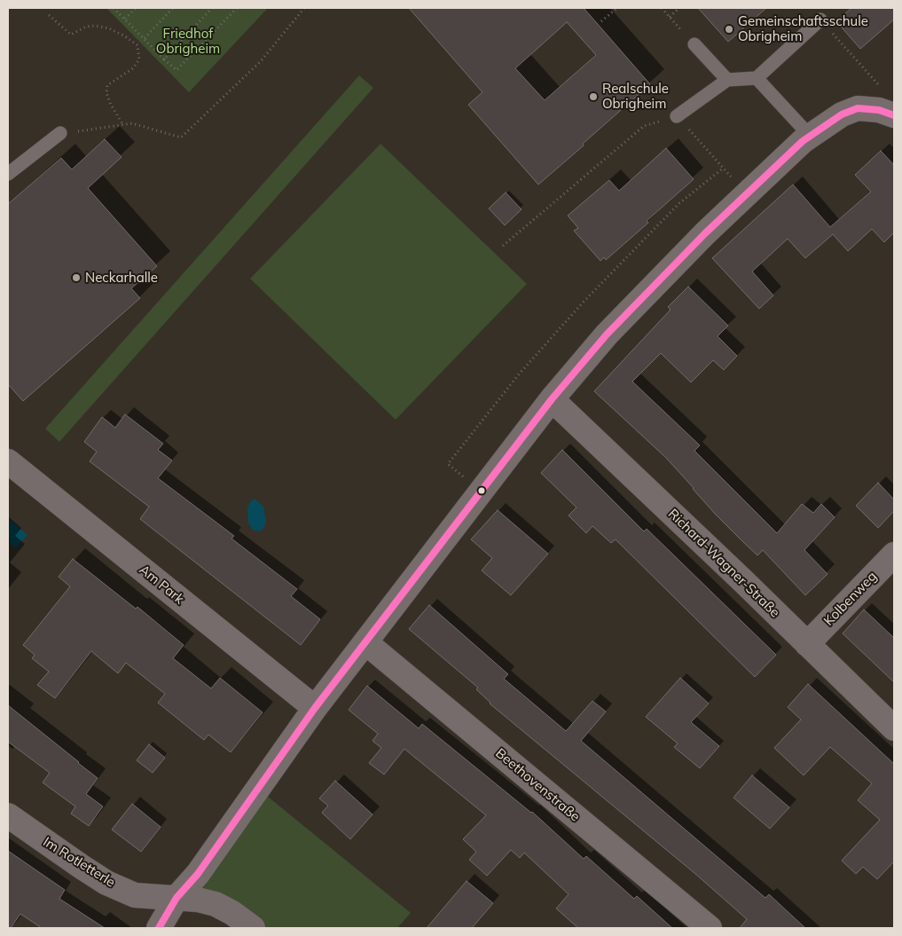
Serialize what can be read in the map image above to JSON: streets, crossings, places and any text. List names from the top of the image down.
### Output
{
  "streets": {
    "street": [
      "Richard-Wagner-Straße",
      "Am Park",
      "Kolbenweg",
      "Beethovenstraße",
      "Im Rotletterle"
    ]
  },
  "crossings": [
    ["Richard-Wagner-Straße", "Kolbenweg"]
  ],
  "parks": ["Friedhof Obrigheim"],
  "places": ["Gemeinschaftsschule Obrigheim", "Realschule Obrigheim", "Neckarhalle"]
}
